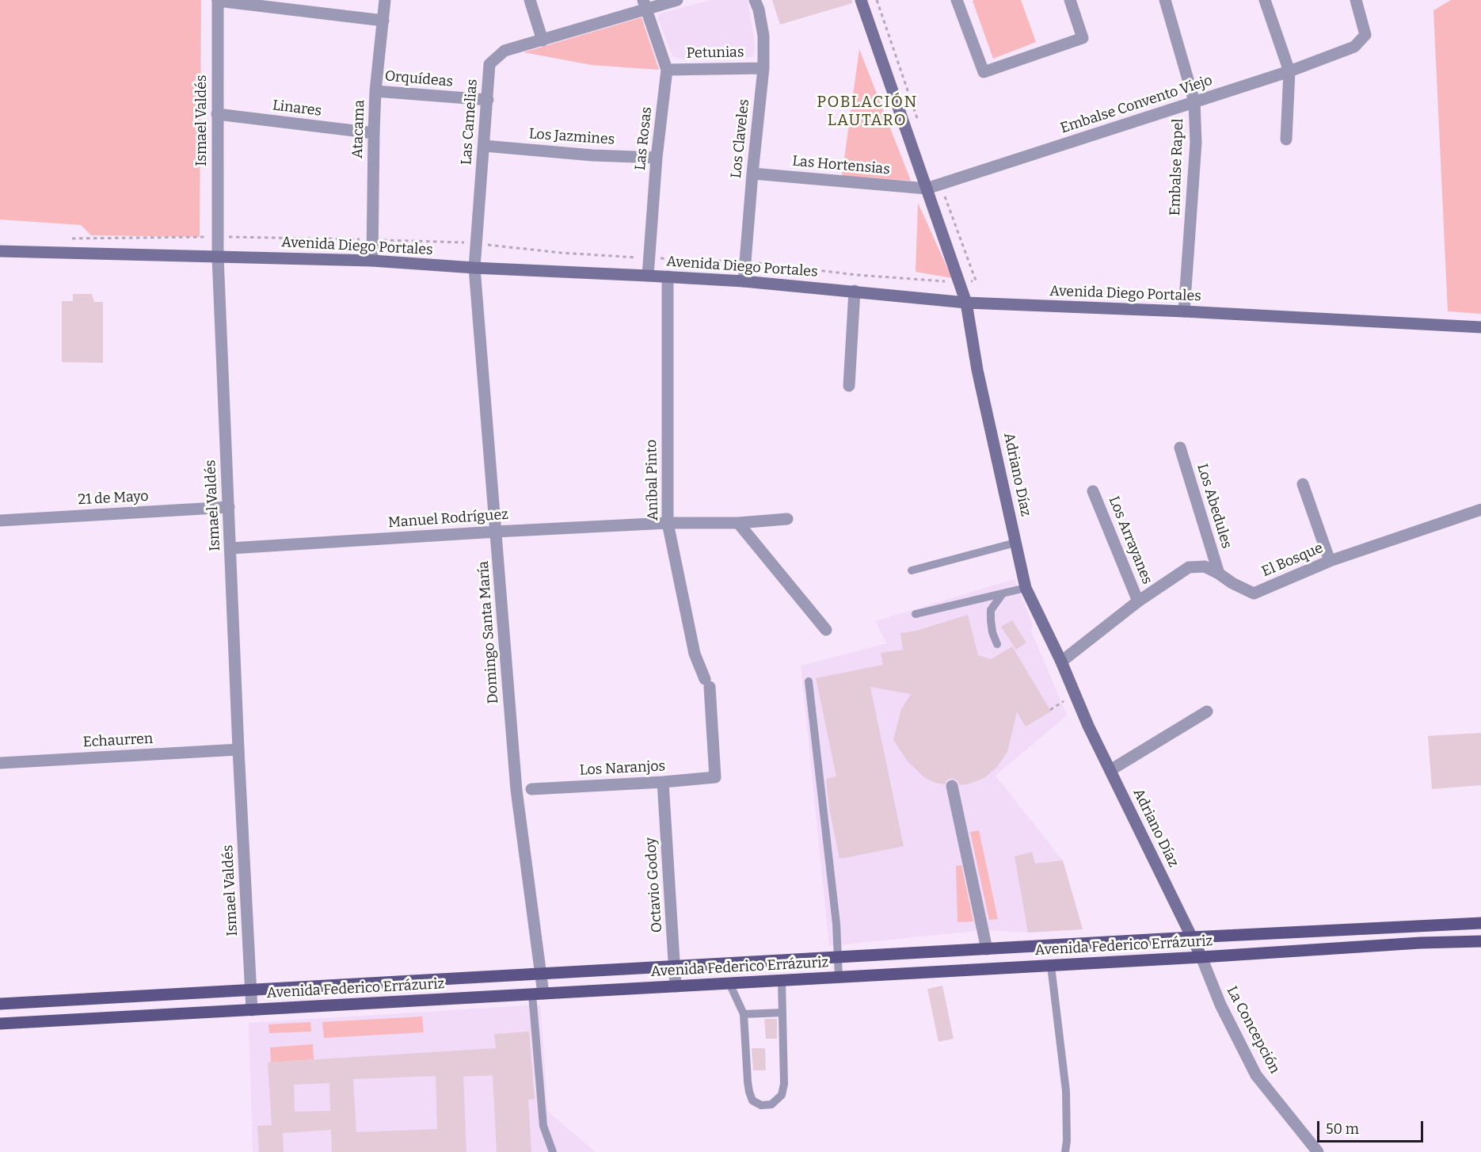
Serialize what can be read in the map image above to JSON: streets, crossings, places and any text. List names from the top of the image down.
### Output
{
  "streets": {
    "main road": [
      "Avenida Diego Portales",
      "Adriano Díaz",
      "Avenida Federico Errázuriz",
      "La Concepción"
    ],
    "street": [
      "Petunias",
      "Orquídeas",
      "Embalse Convento Viejo",
      "Linares",
      "Ismael Valdés",
      "Las Camelias",
      "Atacama",
      "Los Jazmines",
      "Las Rosas",
      "Los Claveles",
      "Las Hortensias",
      "Embalse Rapel",
      "Aníbal Pinto",
      "21 de Mayo",
      "Los Abedules",
      "Manuel Rodríguez",
      "Los Arrayanes",
      "El Bosque",
      "Domingo Santa María",
      "Echaurren",
      "Los Naranjos",
      "Octavio Godoy"
    ]
  },
  "crossings": [
    ["Petunias", "Las Rosas"],
    ["Petunias", "Los Claveles"],
    ["Orquídeas", "Las Camelias"],
    ["Orquídeas", "Atacama"],
    ["Embalse Convento Viejo", "Las Hortensias"],
    ["Embalse Convento Viejo", "Embalse Rapel"],
    ["Embalse Convento Viejo", "Adriano Díaz"],
    ["Linares", "Ismael Valdés"],
    ["Linares", "Atacama"],
    ["Ismael Valdés", "Avenida Diego Portales"],
    ["Ismael Valdés", "21 de Mayo"],
    ["Ismael Valdés", "Manuel Rodríguez"],
    ["Ismael Valdés", "Echaurren"],
    ["Ismael Valdés", "Avenida Federico Errázuriz"],
    ["Las Camelias", "Los Jazmines"],
    ["Las Camelias", "Las Rosas"],
    ["Las Camelias", "Avenida Diego Portales"],
    ["Las Camelias", "Domingo Santa María"],
    ["Atacama", "Avenida Diego Portales"],
    ["Los Jazmines", "Las Rosas"],
    ["Las Rosas", "Avenida Diego Portales"],
    ["Los Claveles", "Las Hortensias"],
    ["Los Claveles", "Avenida Diego Portales"],
    ["Las Hortensias", "Adriano Díaz"],
    ["Embalse Rapel", "Avenida Diego Portales"],
    ["Avenida Diego Portales", "Adriano Díaz"],
    ["Avenida Diego Portales", "Aníbal Pinto"],
    ["Avenida Diego Portales", "Domingo Santa María"],
    ["Adriano Díaz", "El Bosque"],
    ["Adriano Díaz", "Avenida Federico Errázuriz"],
    ["Adriano Díaz", "La Concepción"],
    ["Aníbal Pinto", "Manuel Rodríguez"],
    ["Aníbal Pinto", "Los Naranjos"],
    ["Los Abedules", "El Bosque"],
    ["Manuel Rodríguez", "Domingo Santa María"],
    ["Los Arrayanes", "El Bosque"],
    ["Domingo Santa María", "Avenida Federico Errázuriz"],
    ["Los Naranjos", "Octavio Godoy"],
    ["Octavio Godoy", "Avenida Federico Errázuriz"],
    ["Avenida Federico Errázuriz", "La Concepción"]
  ],
  "districts": ["POBLACIÓN LAUTARO"],
  "scale_bar": "50 m"
}
